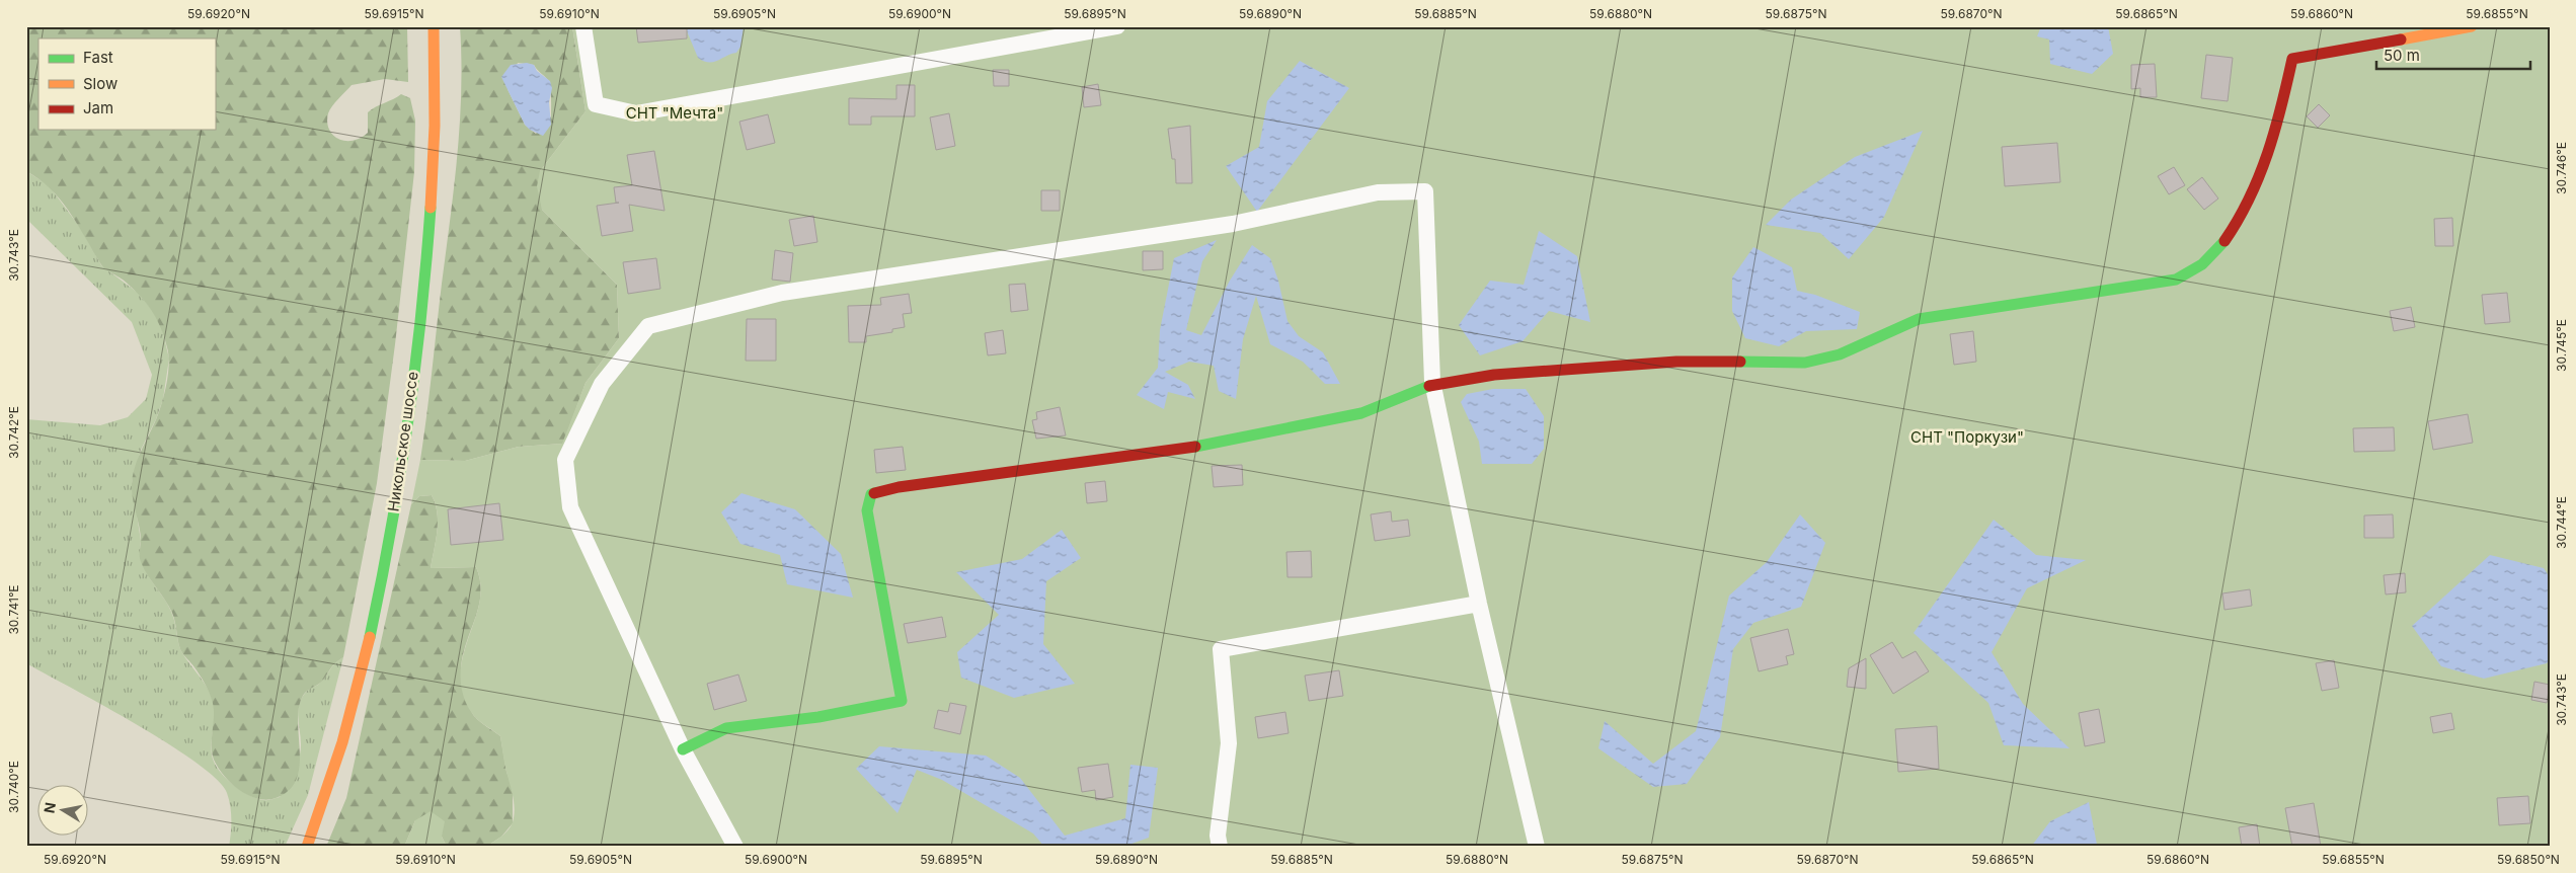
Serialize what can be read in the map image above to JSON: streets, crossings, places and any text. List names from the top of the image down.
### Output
{
  "streets": {
    "street": ["Никольское шоссе"]
  },
  "parks": ["СНТ \"Мечта\"", "СНТ \"Поркузи\""],
  "legend": ["Fast", "Slow", "Jam"],
  "scale_bar": "50 m",
  "north": "left",
  "coordinates": [
    "59.6920°N",
    "59.6915°N",
    "59.6910°N",
    "59.6905°N",
    "59.6900°N",
    "59.6895°N",
    "59.6890°N",
    "59.6885°N",
    "59.6880°N",
    "59.6875°N",
    "59.6870°N",
    "59.6865°N",
    "59.6860°N",
    "59.6855°N",
    "30.746°E",
    "30.743°E",
    "30.745°E",
    "30.742°E",
    "30.744°E",
    "30.741°E",
    "30.740°E",
    "59.6850°N"
  ]
}
